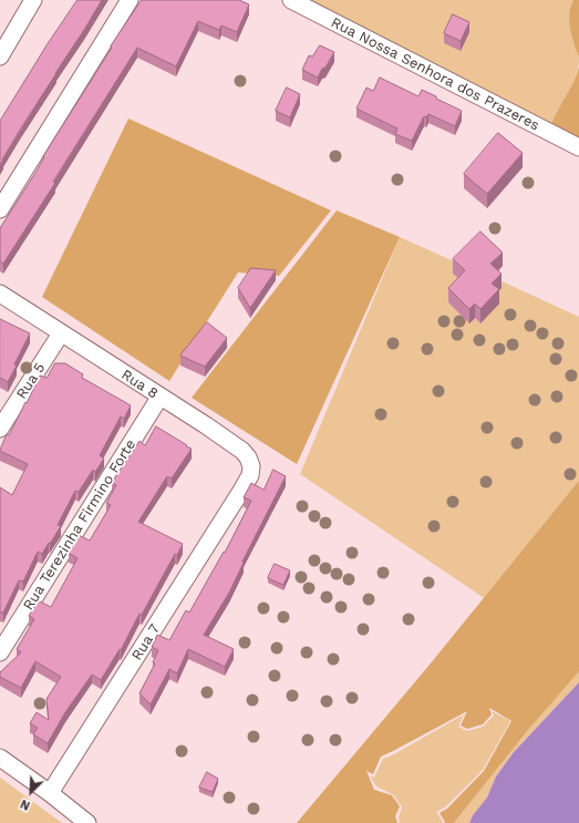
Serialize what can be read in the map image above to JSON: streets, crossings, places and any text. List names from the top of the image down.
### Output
{
  "streets": {
    "street": [
      "Rua Nossa Senhora dos Prazeres",
      "Rua 5",
      "Rua 8",
      "Rua Terezinha Firmino Forte",
      "Rua 7"
    ]
  },
  "crossings": [
    ["Rua 5", "Rua 8"],
    ["Rua 8", "Rua Terezinha Firmino Forte"],
    ["Rua 8", "Rua 7"]
  ],
  "north": "bottom left"
}
